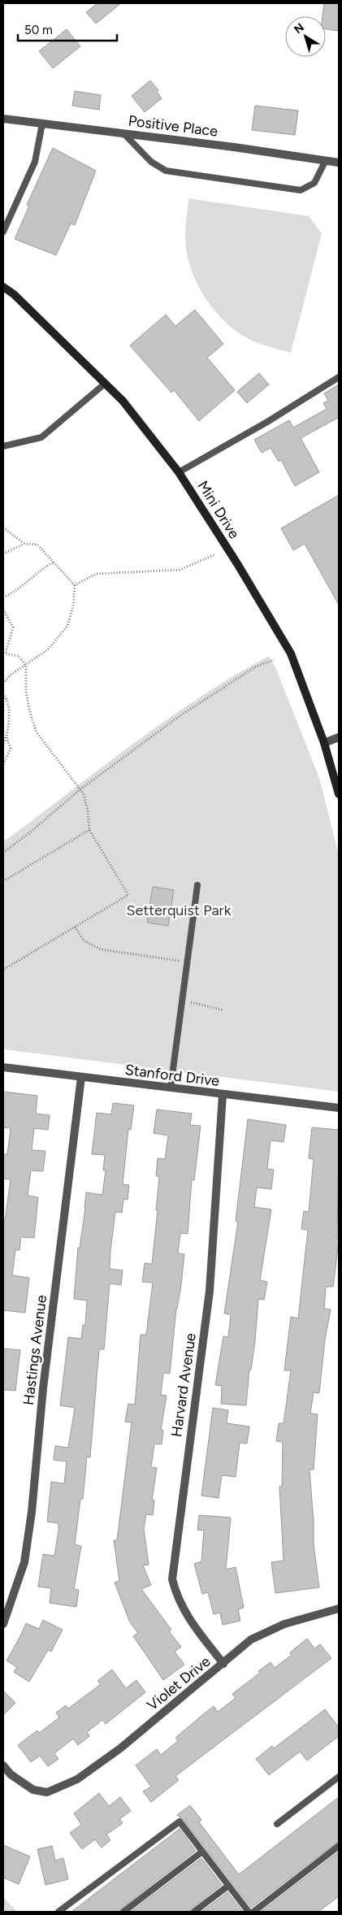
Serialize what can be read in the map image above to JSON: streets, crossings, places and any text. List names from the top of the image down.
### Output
{
  "streets": {
    "street": [
      "Positive Place",
      "Mini Drive",
      "Stanford Drive",
      "Hastings Avenue",
      "Harvard Avenue",
      "Violet Drive"
    ]
  },
  "crossings": [
    ["Stanford Drive", "Hastings Avenue"],
    ["Stanford Drive", "Harvard Avenue"],
    ["Harvard Avenue", "Violet Drive"]
  ],
  "parks": ["Setterquist Park"],
  "scale_bar": "50 m",
  "north": "top left"
}
